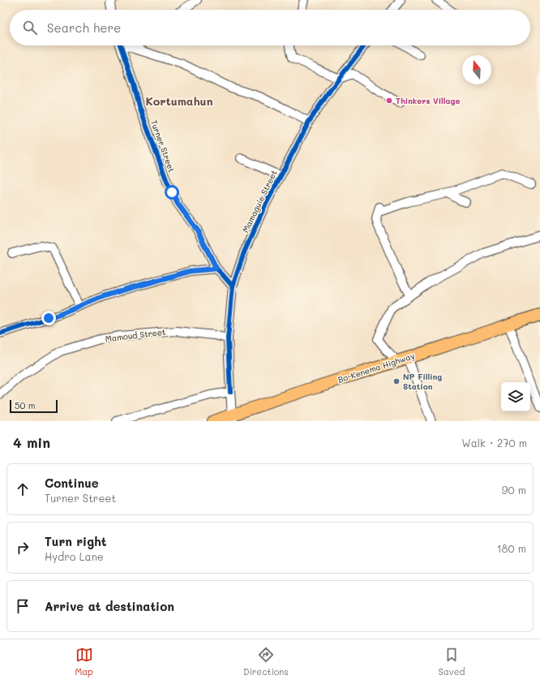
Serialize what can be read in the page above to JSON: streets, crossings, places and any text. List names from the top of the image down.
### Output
{
  "streets": {
    "highway": ["Bo-Kenema Highway"],
    "street": ["Turner Street", "Mamaguie Street", "Mamoud Street"]
  },
  "crossings": [
    ["Turner Street", "Mamaguie Street"],
    ["Mamaguie Street", "Mamoud Street"],
    ["Mamaguie Street", "Bo-Kenema Highway"]
  ],
  "districts": ["Kortumahun"],
  "places": ["Thinkers Village", "NP Filling Station"],
  "scale_bar": "50 m",
  "north": "top",
  "page": {
    "search": "Search here",
    "scale": "50 m",
    "heading": ["4 min", "Walk · 270 m"],
    "list": [
      ["Continue", "Turner Street", "90 m"],
      ["Turn right", "Hydro Lane", "180 m"],
      "Arrive at destination"
    ],
    "nav": ["Map", "Directions", "Saved"]
  }
}
